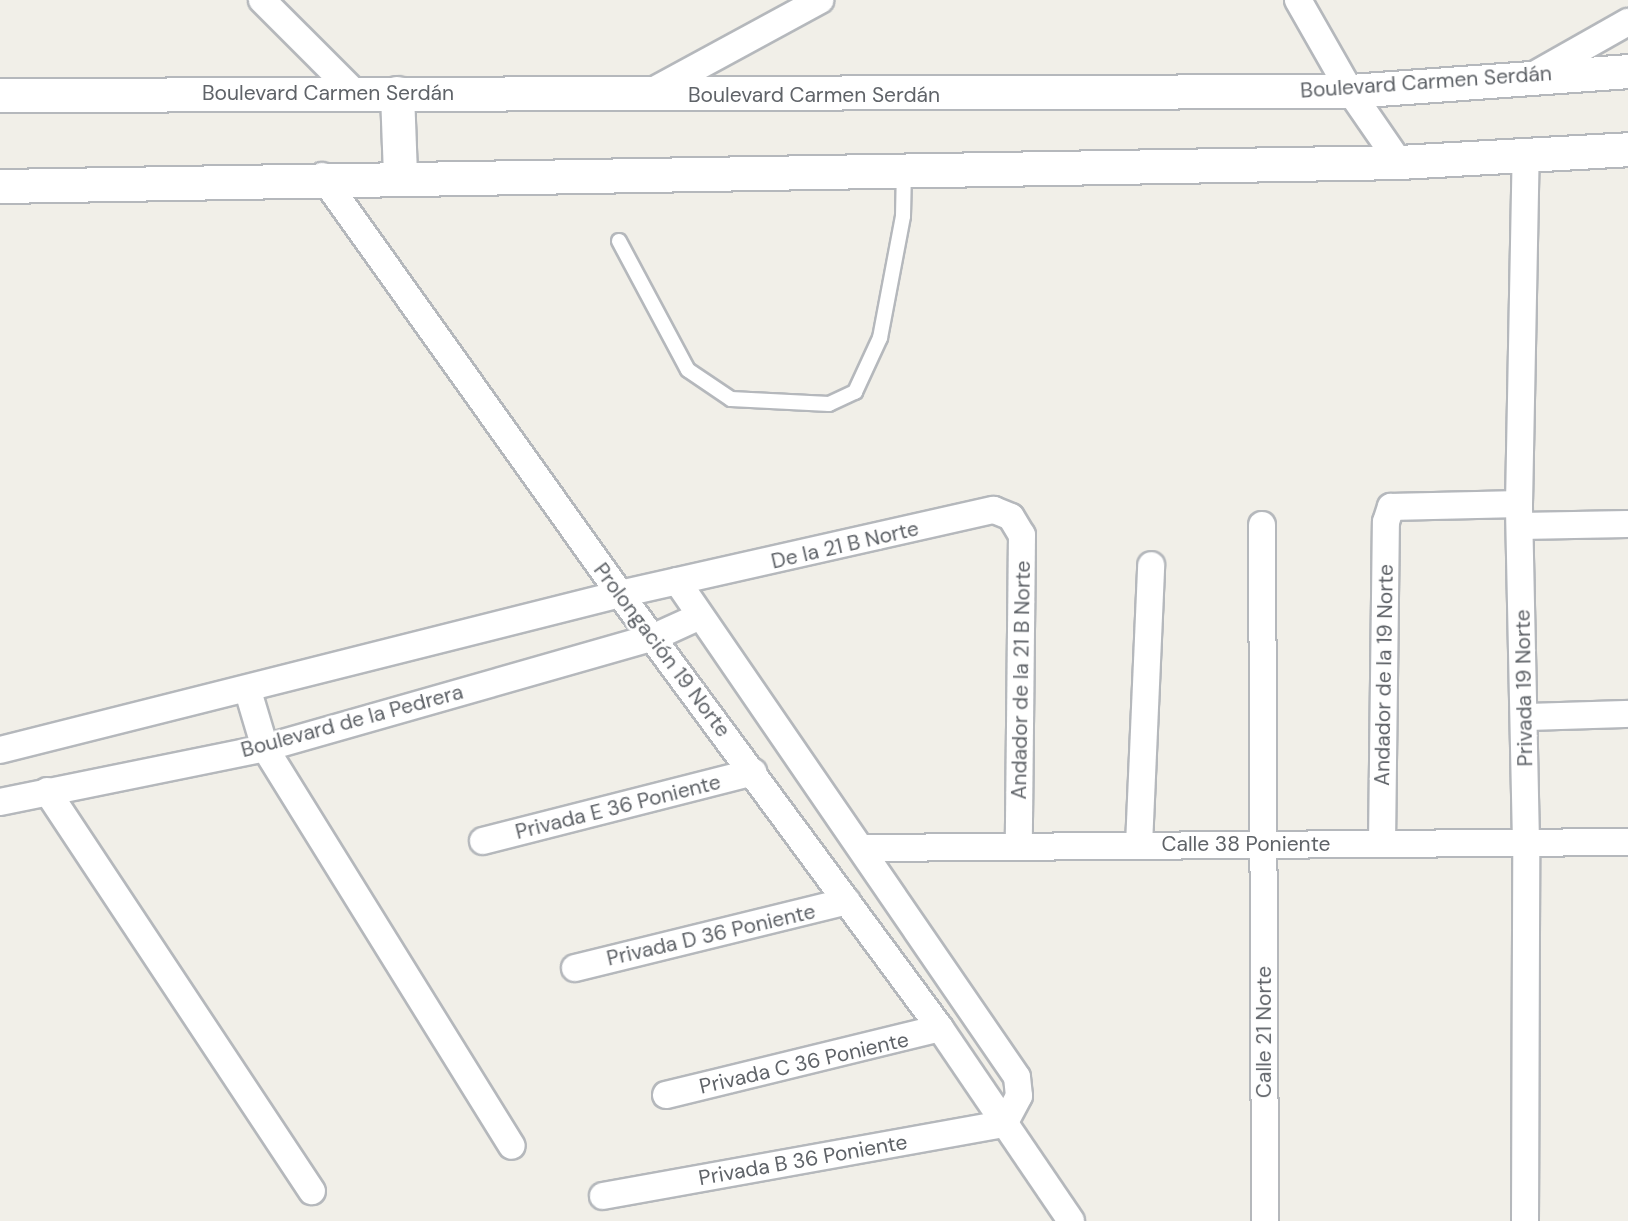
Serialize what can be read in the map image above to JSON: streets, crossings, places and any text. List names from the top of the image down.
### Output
{
  "streets": {
    "main road": ["Boulevard Carmen Serdán"],
    "street": [
      "De la 21 B Norte",
      "Prolongación 19 Norte",
      "Andador de la 19 Norte",
      "Andador de la 21 B Norte",
      "Privada 19 Norte",
      "Boulevard de la Pedrera",
      "Privada E 36 Poniente",
      "Calle 38 Poniente",
      "Privada D 36 Poniente",
      "Calle 21 Norte",
      "Privada C 36 Poniente",
      "Privada B 36 Poniente"
    ]
  },
  "crossings": [
    ["De la 21 B Norte", "Andador de la 21 B Norte"],
    ["Prolongación 19 Norte", "Boulevard de la Pedrera"],
    ["Prolongación 19 Norte", "Privada E 36 Poniente"],
    ["Prolongación 19 Norte", "Privada D 36 Poniente"],
    ["Prolongación 19 Norte", "Privada C 36 Poniente"],
    ["Prolongación 19 Norte", "Privada B 36 Poniente"],
    ["Andador de la 19 Norte", "Privada 19 Norte"],
    ["Andador de la 19 Norte", "Calle 38 Poniente"],
    ["Andador de la 21 B Norte", "Calle 38 Poniente"],
    ["Privada 19 Norte", "Calle 38 Poniente"],
    ["Calle 38 Poniente", "Calle 21 Norte"]
  ]
}
